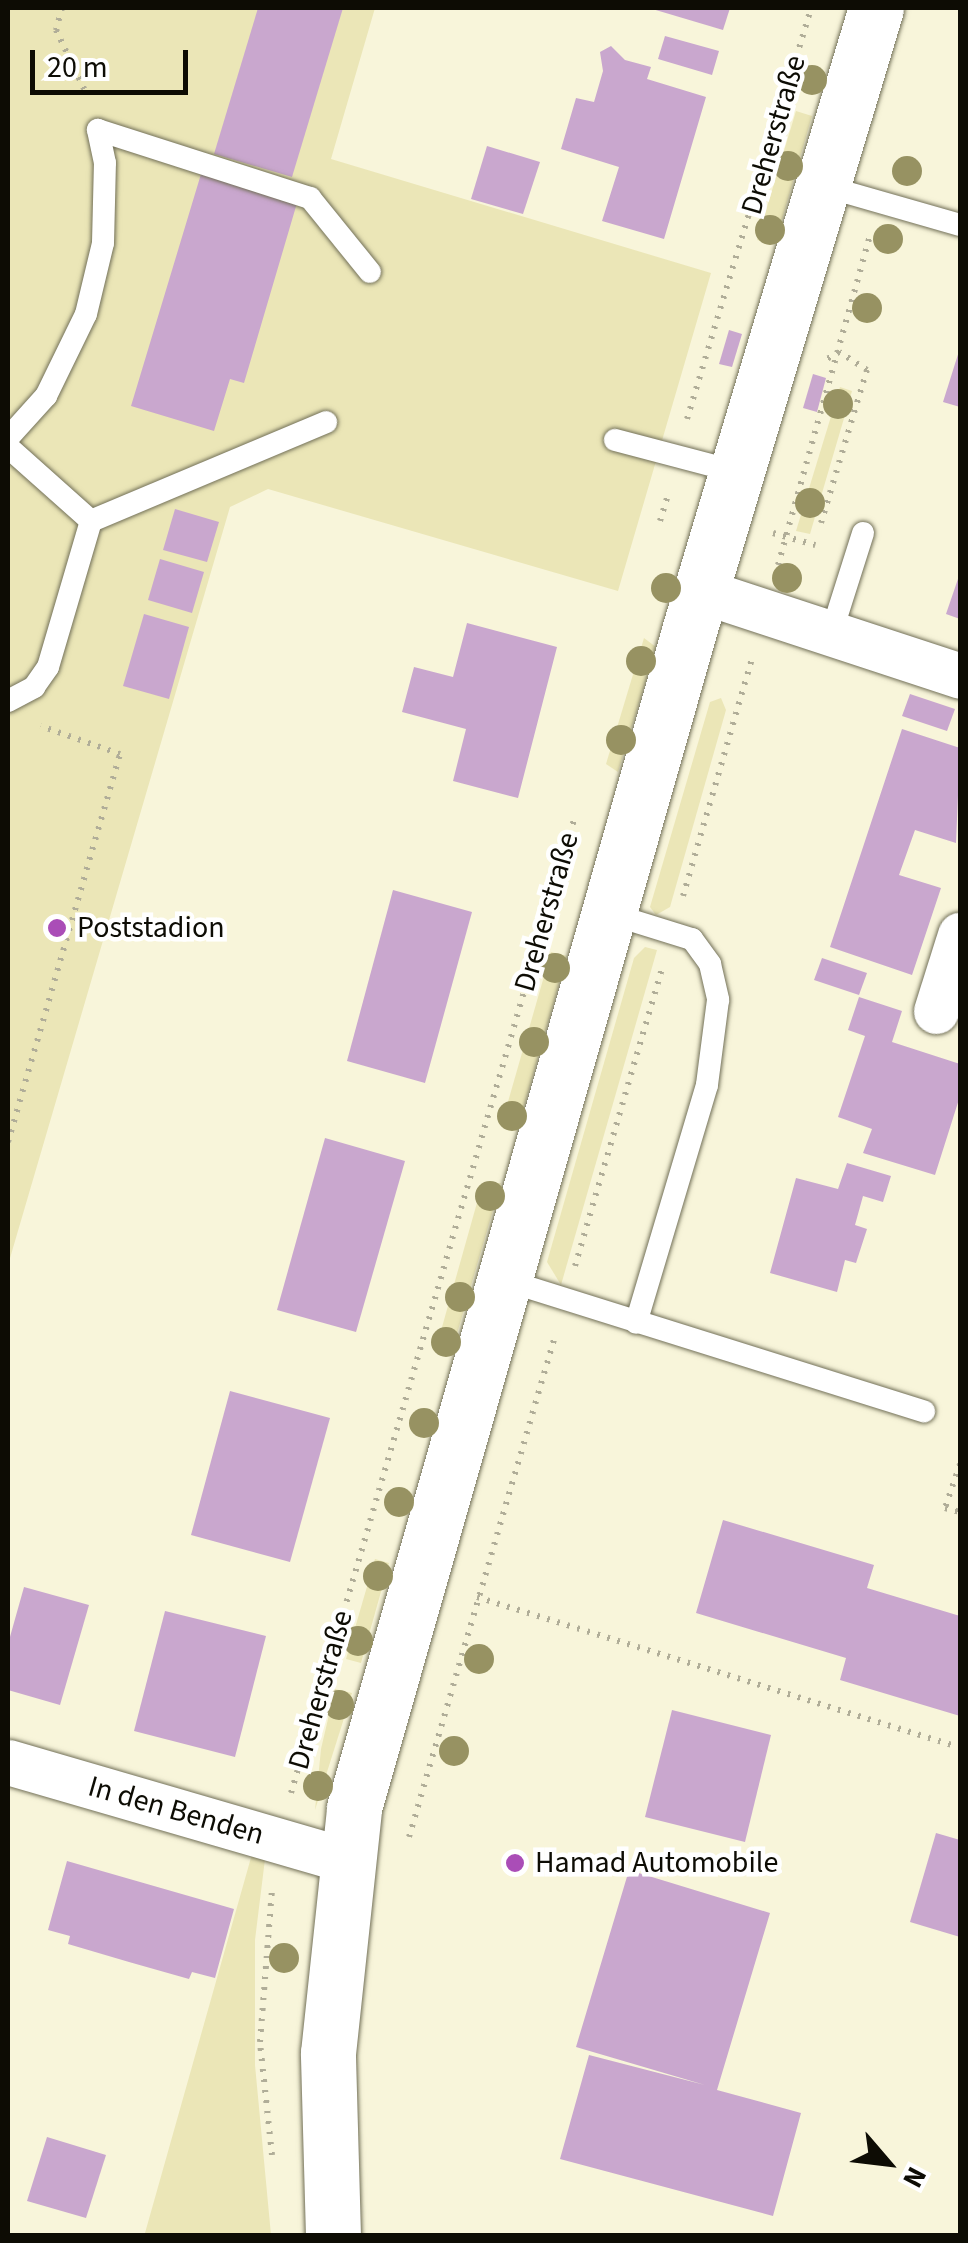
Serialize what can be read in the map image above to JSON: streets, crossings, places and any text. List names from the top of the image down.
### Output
{
  "streets": {
    "main road": ["Dreherstraße"],
    "street": ["In den Benden"]
  },
  "crossings": [
    ["Dreherstraße", "In den Benden"]
  ],
  "places": ["Poststadion", "Hamad Automobile"],
  "scale_bar": "20 m",
  "north": "bottom right"
}
